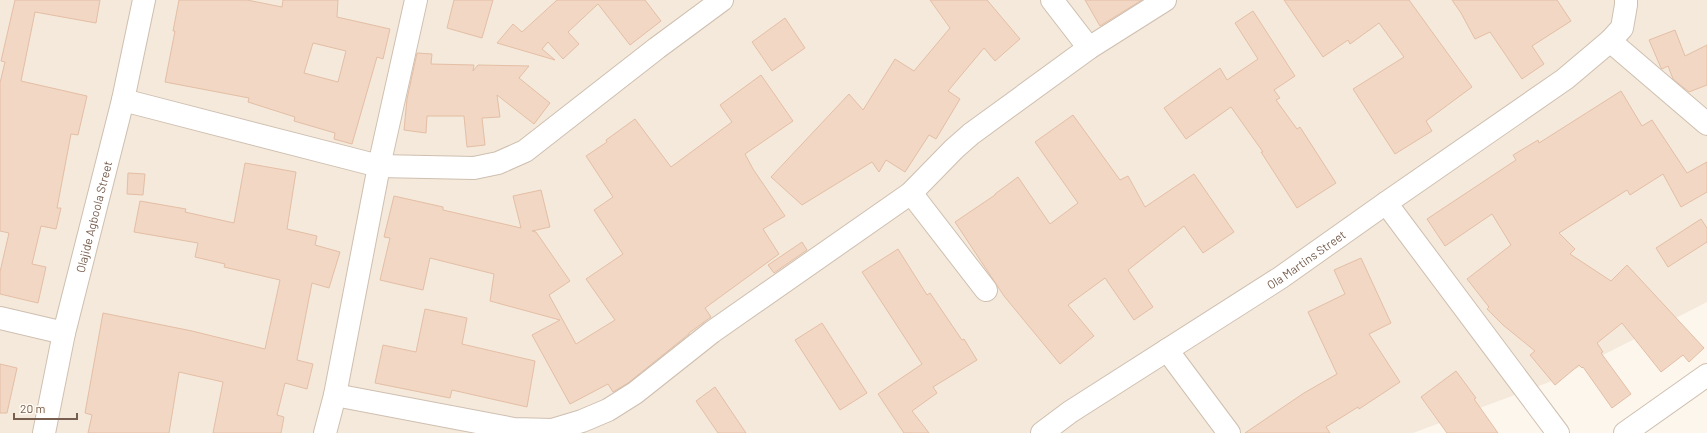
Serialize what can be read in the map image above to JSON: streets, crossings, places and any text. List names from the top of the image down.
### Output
{
  "streets": {
    "street": ["Olajide Agboola Street", "Ola Martins Street"]
  },
  "scale_bar": "20 m"
}
